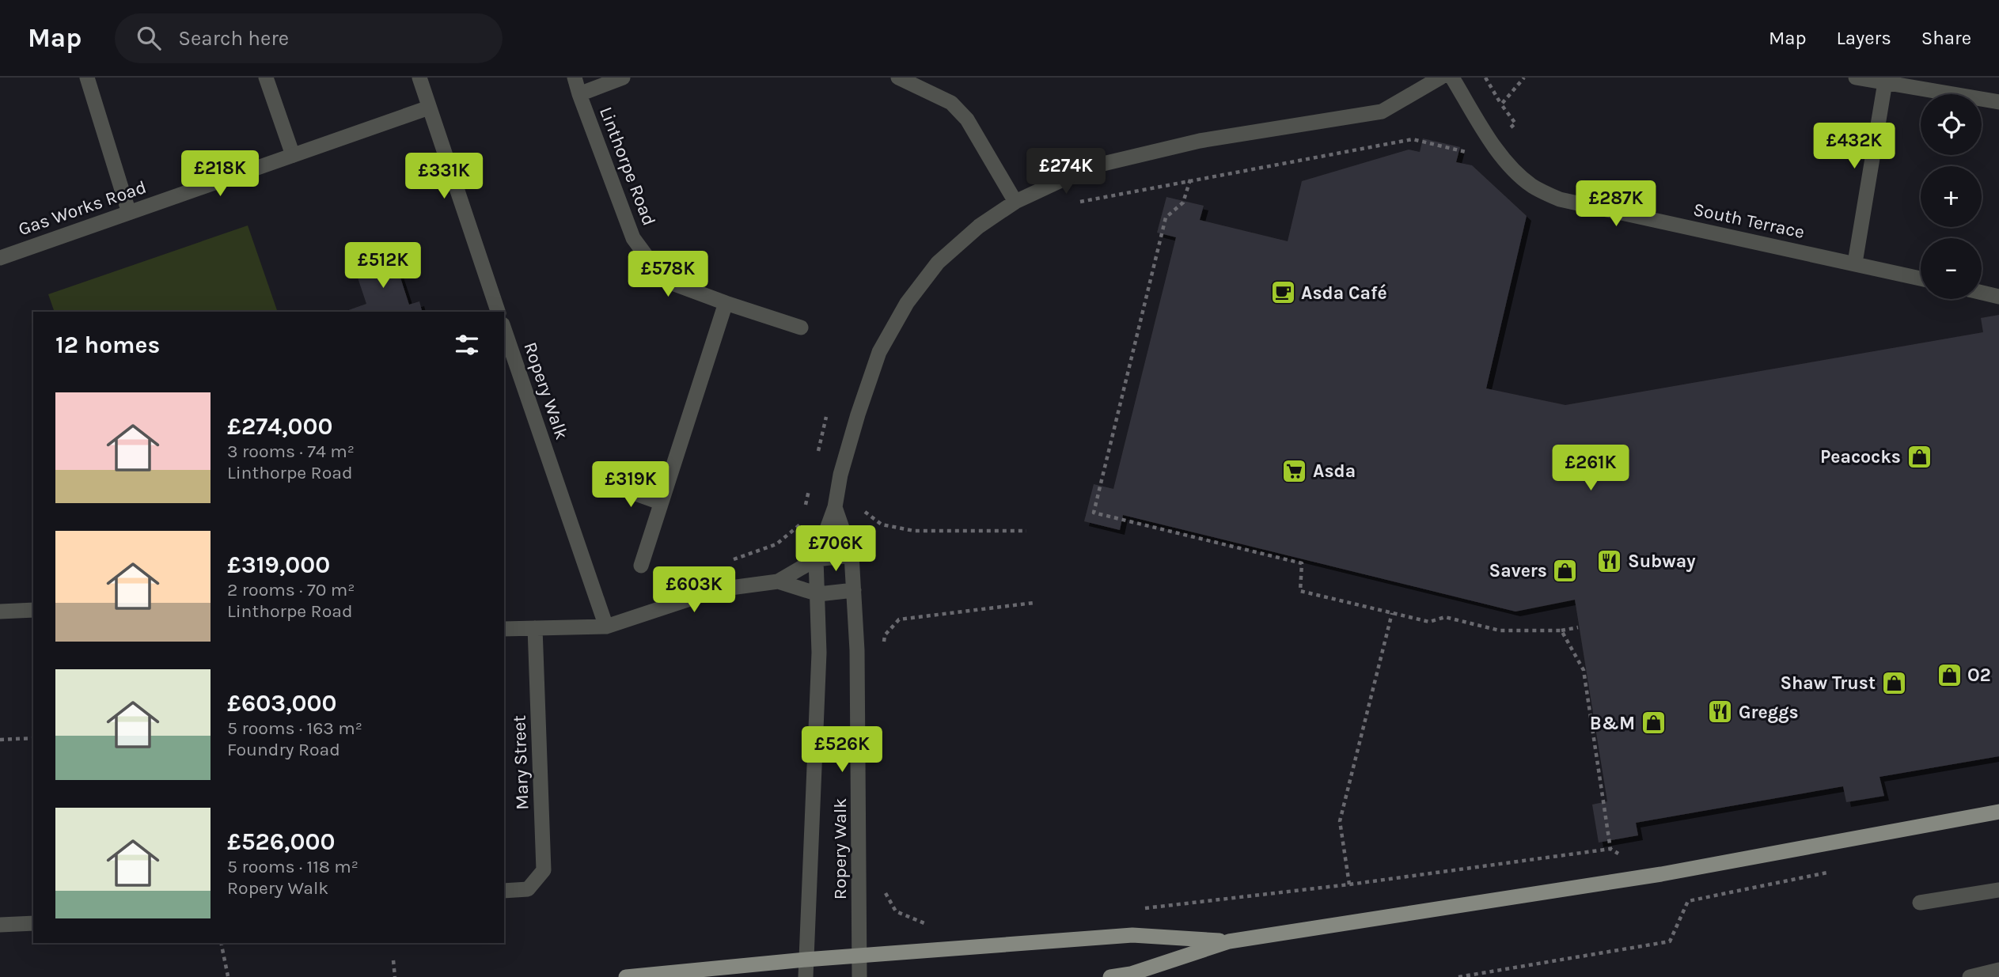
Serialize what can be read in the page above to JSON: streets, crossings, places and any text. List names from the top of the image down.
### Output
{
  "streets": {
    "street": [
      "Linthorpe Road",
      "Gas Works Road",
      "South Terrace",
      "Ropery Walk",
      "Mary Street"
    ]
  },
  "places": {
    "cafe": ["Asda Café"],
    "shop": [
      "Peacocks",
      "Savers",
      "O2",
      "Shaw Trust",
      "B&M"
    ],
    "supermarket": ["Asda"],
    "restaurant": ["Subway", "Greggs"]
  },
  "page": {
    "header": "Map",
    "search": "Search here",
    "nav": ["Map", "Layers", "Share"],
    "map_buttons": ["+", "−"],
    "price": [
      "£432K",
      "£274K",
      "£218K",
      "£331K",
      "£287K",
      "£512K",
      "£578K",
      "£261K",
      "£319K",
      "£706K",
      "£603K",
      "£526K"
    ],
    "heading": "12 homes",
    "list": [
      {
        "name": "£274,000",
        "note": "3 rooms · 74 m² · Linthorpe Road"
      },
      {
        "name": "£319,000",
        "note": "2 rooms · 70 m² · Linthorpe Road"
      },
      {
        "name": "£603,000",
        "note": "5 rooms · 163 m² · Foundry Road"
      },
      {
        "name": "£526,000",
        "note": "5 rooms · 118 m² · Ropery Walk"
      }
    ]
  }
}
